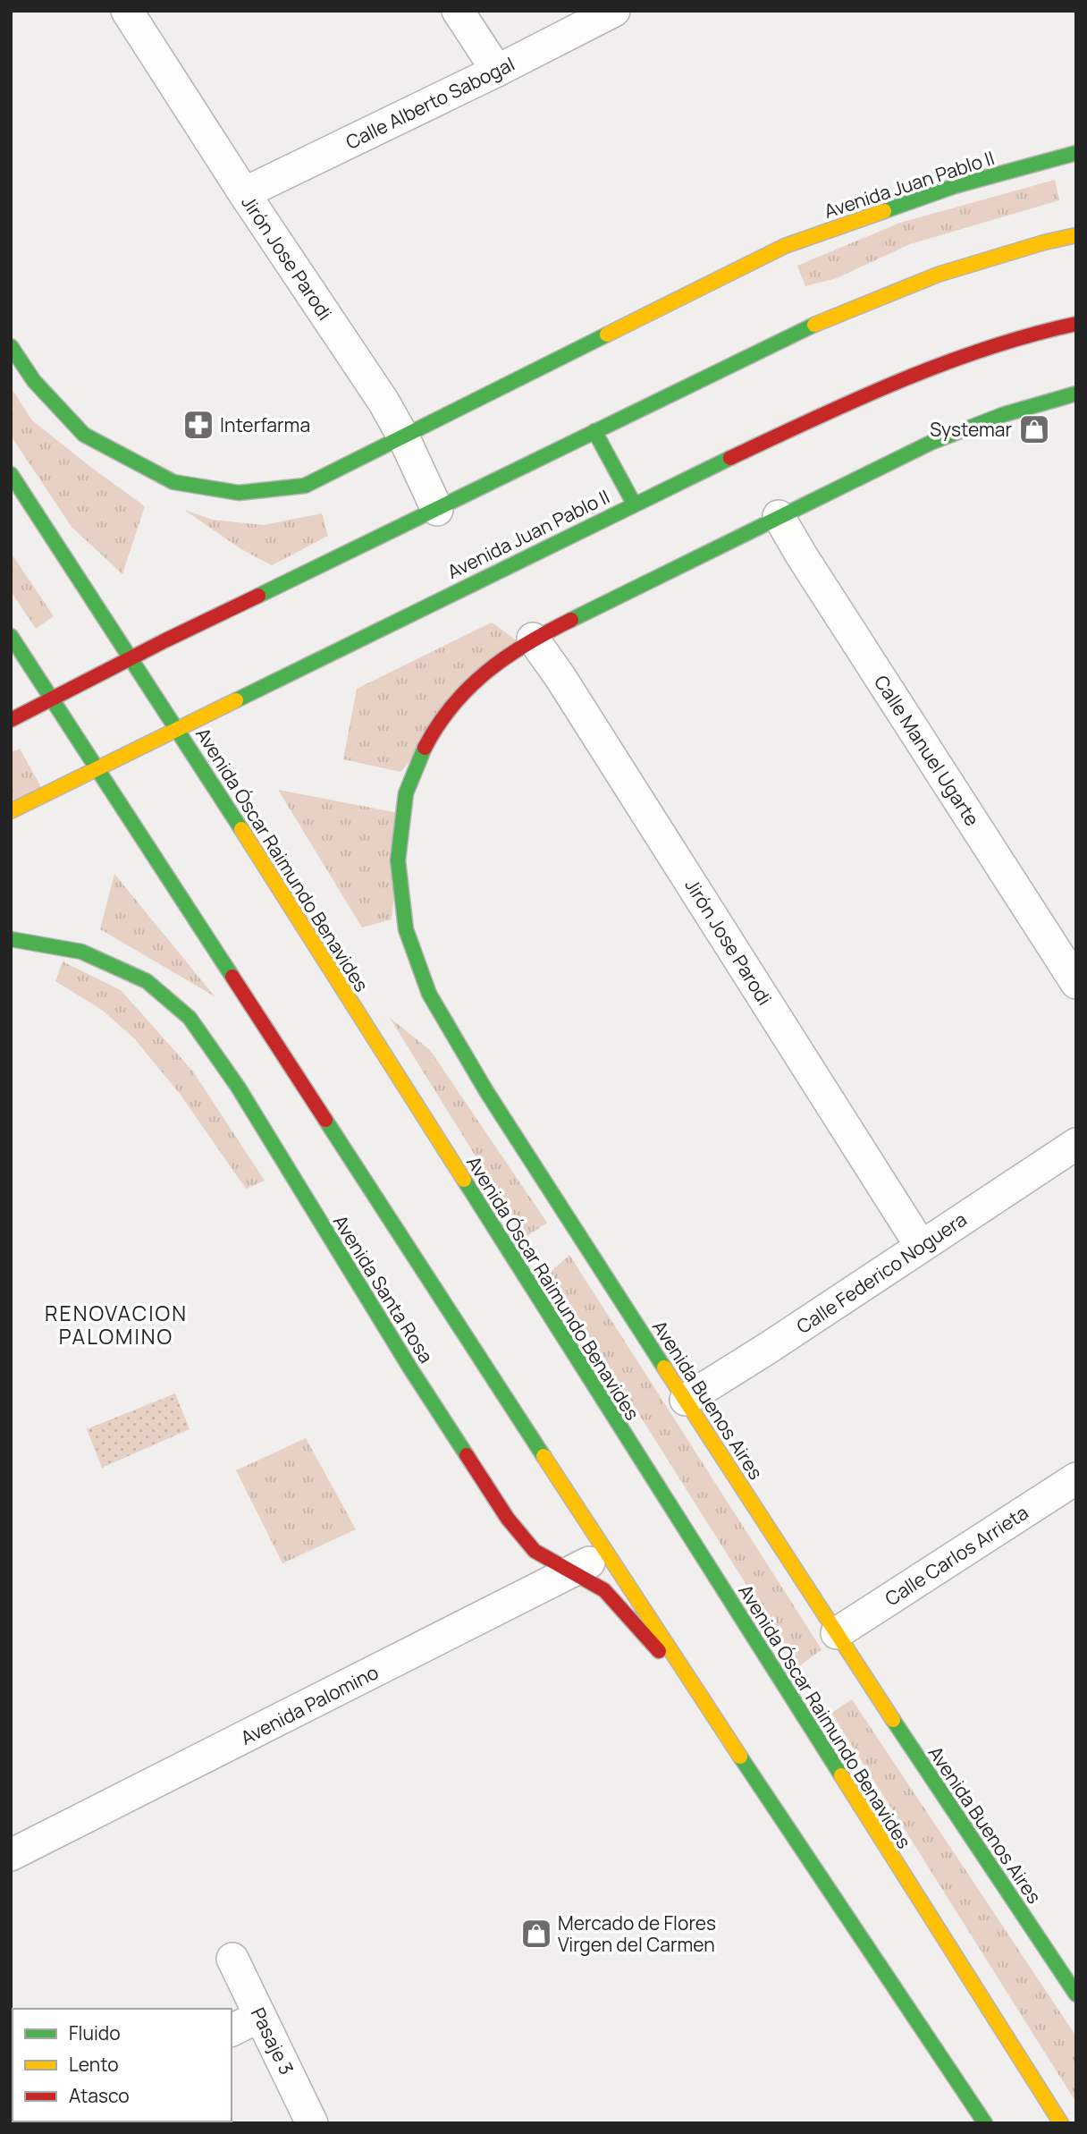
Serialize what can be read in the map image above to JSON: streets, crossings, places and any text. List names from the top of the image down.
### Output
{
  "streets": {
    "main road": [
      "Avenida Juan Pablo II",
      "Avenida Óscar Raimundo Benavides",
      "Avenida Santa Rosa",
      "Avenida Buenos Aires"
    ],
    "street": [
      "Calle Alberto Sabogal",
      "Jirón Jose Parodi",
      "Calle Manuel Ugarte",
      "Calle Federico Noguera",
      "Calle Carlos Arrieta",
      "Avenida Palomino",
      "Pasaje 3"
    ]
  },
  "crossings": [
    ["Calle Alberto Sabogal", "Jirón Jose Parodi"],
    ["Avenida Juan Pablo II", "Jirón Jose Parodi"],
    ["Avenida Juan Pablo II", "Avenida Óscar Raimundo Benavides"],
    ["Jirón Jose Parodi", "Calle Federico Noguera"],
    ["Jirón Jose Parodi", "Avenida Buenos Aires"],
    ["Calle Federico Noguera", "Avenida Buenos Aires"],
    ["Avenida Santa Rosa", "Avenida Palomino"],
    ["Avenida Buenos Aires", "Calle Carlos Arrieta"]
  ],
  "districts": ["RENOVACION PALOMINO"],
  "places": {
    "pharmacy": ["Interfarma"],
    "shop": ["Systemar", "Mercado de Flores Virgen del Carmen"]
  },
  "legend": ["Fluido", "Lento", "Atasco"]
}
